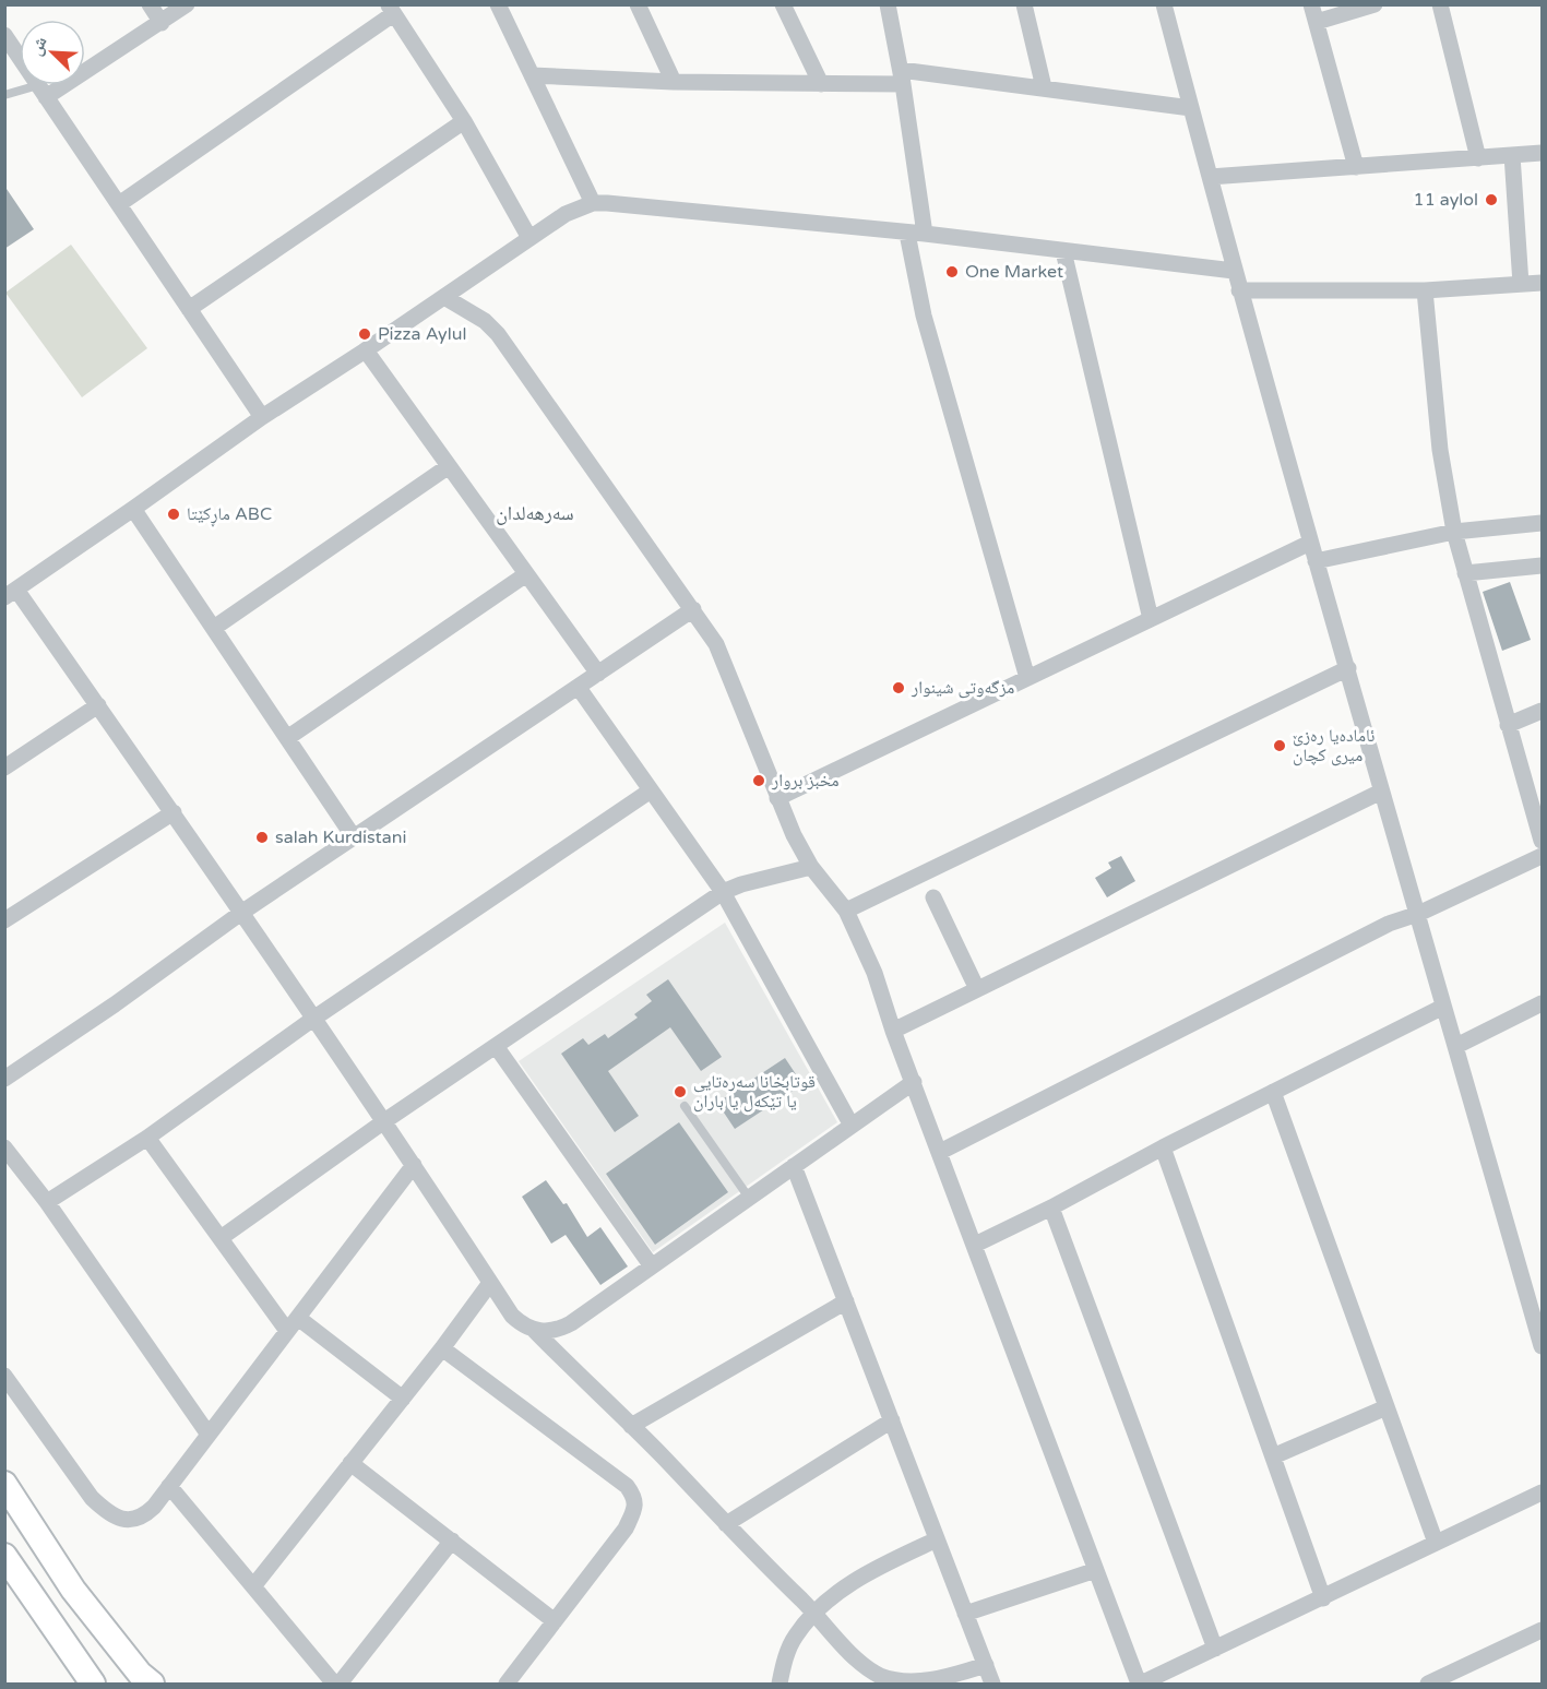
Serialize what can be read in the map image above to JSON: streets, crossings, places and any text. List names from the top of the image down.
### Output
{
  "districts": ["سەرهەلدان"],
  "places": [
    "11 aylol",
    "One Market",
    "Pizza Aylul",
    "ماڕکێتا ABC",
    "مزگەوتی شينوار",
    "ئامادەيا رەزێ ميرى كچان",
    "مخبز بروار",
    "salah Kurdistani",
    "قوتابخانا سەرەتایی یا تێکەل یا باران"
  ],
  "north": "top left"
}
